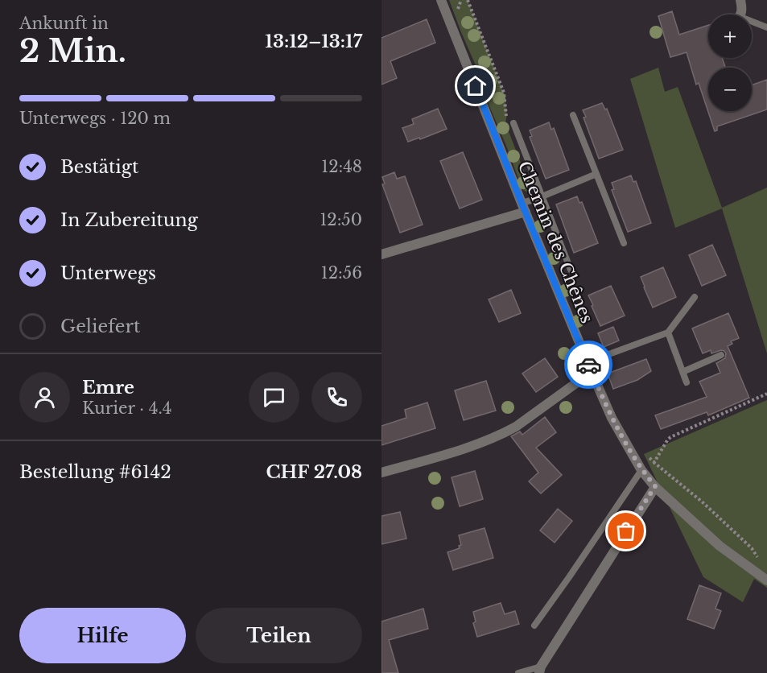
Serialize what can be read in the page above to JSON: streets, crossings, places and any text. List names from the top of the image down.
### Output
{
  "streets": {
    "street": ["Chemin des Chênes"]
  },
  "page": {
    "heading": ["2 Min.", "Ankunft in", "13:12–13:17"],
    "panel": [
      "Emre",
      "Kurier · 4.4",
      "Bestellung #6142",
      "CHF 27.08"
    ],
    "map_buttons": ["+", "−"],
    "bar": "Unterwegs · 120 m",
    "list": [
      ["Bestätigt", "12:48"],
      ["In Zubereitung", "12:50"],
      ["Unterwegs", "12:56"],
      "Geliefert"
    ],
    "buttons": ["Hilfe", "Teilen"]
  }
}
